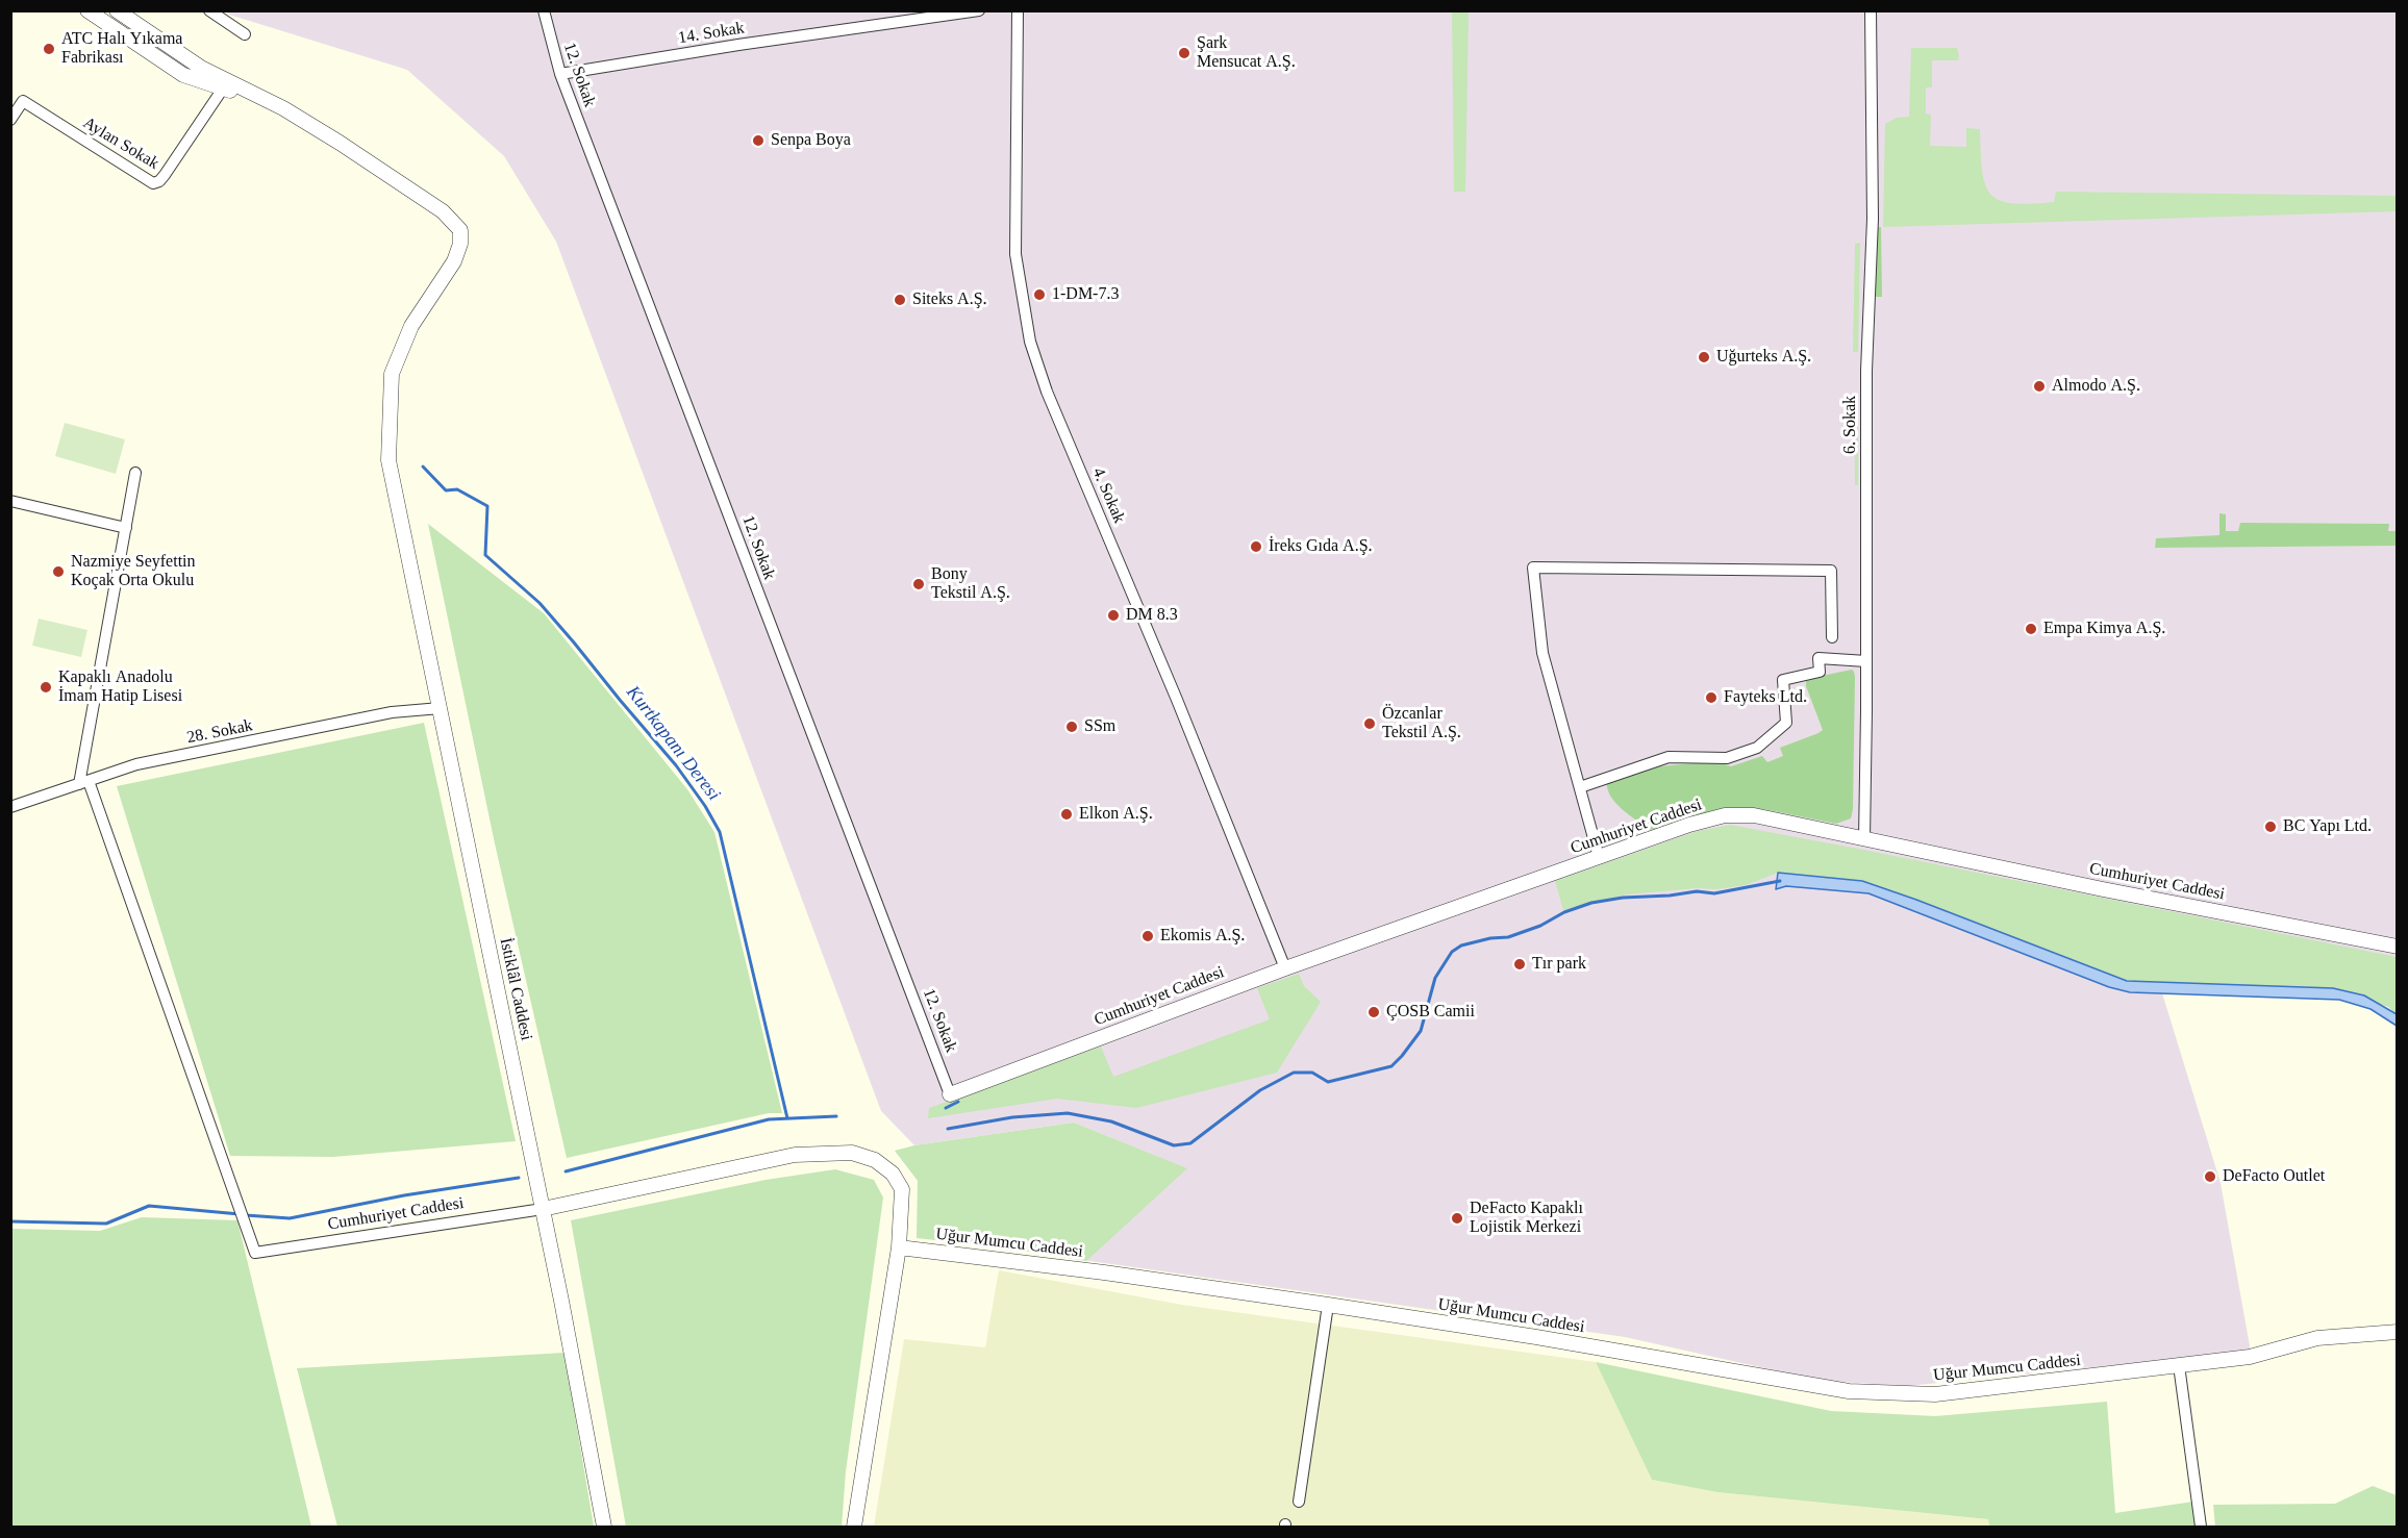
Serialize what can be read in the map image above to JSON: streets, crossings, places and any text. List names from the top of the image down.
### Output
{
  "streets": {
    "street": [
      "14. Sokak",
      "12. Sokak",
      "Aylan Sokak",
      "6. Sokak",
      "4. Sokak",
      "28. Sokak",
      "Cumhuriyet Caddesi",
      "İstiklâl Caddesi",
      "Uğur Mumcu Caddesi"
    ]
  },
  "crossings": [
    ["14. Sokak", "12. Sokak"],
    ["12. Sokak", "Cumhuriyet Caddesi"],
    ["6. Sokak", "Cumhuriyet Caddesi"],
    ["4. Sokak", "Cumhuriyet Caddesi"],
    ["28. Sokak", "Cumhuriyet Caddesi"],
    ["28. Sokak", "İstiklâl Caddesi"],
    ["Cumhuriyet Caddesi", "İstiklâl Caddesi"]
  ],
  "water": ["Kurtkapanı Deresi"],
  "places": [
    "ATC Halı Yıkama Fabrikası",
    "Şark Mensucat A.Ş.",
    "Senpa Boya",
    "1-DM-7.3",
    "Siteks A.Ş.",
    "Uğurteks A.Ş.",
    "Almodo A.Ş.",
    "İreks Gıda A.Ş.",
    "Nazmiye Seyfettin Koçak Orta Okulu",
    "Bony Tekstil A.Ş.",
    "DM 8.3",
    "Empa Kimya A.Ş.",
    "Kapaklı Anadolu İmam Hatip Lisesi",
    "Fayteks Ltd.",
    "Özcanlar Tekstil A.Ş.",
    "SSm",
    "Elkon A.Ş.",
    "BC Yapı Ltd.",
    "Ekomis A.Ş.",
    "Tır park",
    "ÇOSB Camii",
    "DeFacto Outlet",
    "DeFacto Kapaklı Lojistik Merkezi"
  ]
}
